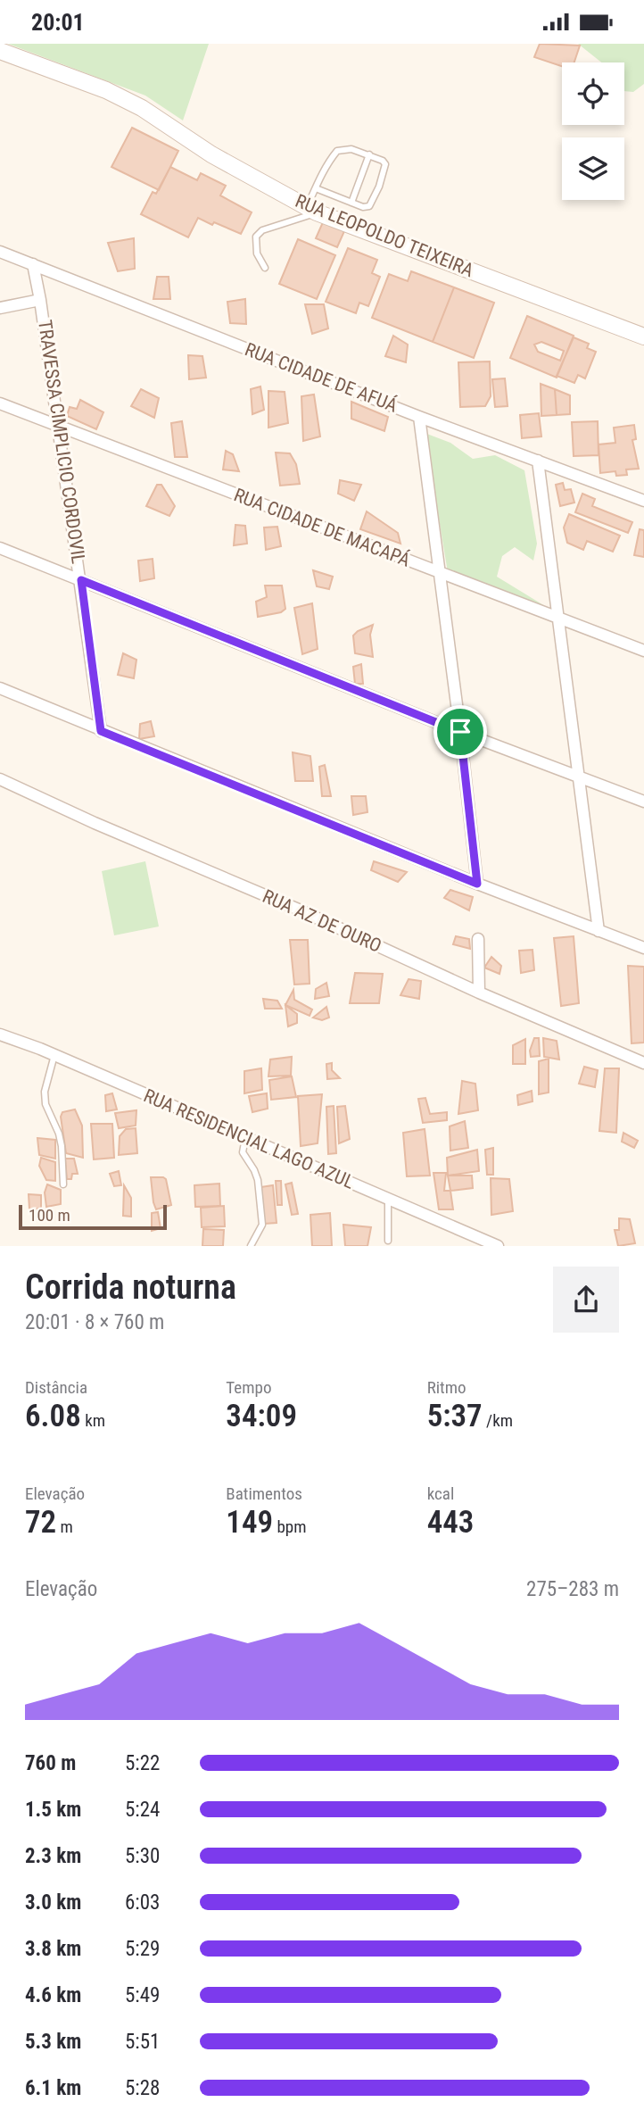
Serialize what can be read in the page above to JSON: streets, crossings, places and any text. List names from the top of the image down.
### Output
{
  "streets": {
    "main road": ["RUA LEOPOLDO TEIXEIRA"],
    "street": [
      "RUA CIDADE DE AFUÁ",
      "TRAVESSA CIMPLICIO CORDOVIL",
      "RUA CIDADE DE MACAPÁ",
      "RUA AZ DE OURO",
      "RUA RESIDENCIAL LAGO AZUL"
    ]
  },
  "crossings": [
    ["RUA CIDADE DE AFUÁ", "TRAVESSA CIMPLICIO CORDOVIL"],
    ["TRAVESSA CIMPLICIO CORDOVIL", "RUA CIDADE DE MACAPÁ"]
  ],
  "scale_bar": "100 m",
  "page": {
    "status": "20:01",
    "scale": "100 m",
    "heading": ["Corrida noturna", "20:01 · 8 × 760 m"],
    "stats": [
      ["Distância", "6.08 km"],
      ["Tempo", "34:09"],
      ["Ritmo", "5:37 /km"],
      ["Elevação", "72 m"],
      ["Batimentos", "149 bpm"],
      ["kcal", "443"]
    ],
    "chart": ["Elevação", "275–283 m"],
    "list": [
      {
        "name": "760 m",
        "note": "5:22"
      },
      {
        "name": "1.5 km",
        "note": "5:24"
      },
      {
        "name": "2.3 km",
        "note": "5:30"
      },
      {
        "name": "3.0 km",
        "note": "6:03"
      },
      {
        "name": "3.8 km",
        "note": "5:29"
      },
      {
        "name": "4.6 km",
        "note": "5:49"
      },
      {
        "name": "5.3 km",
        "note": "5:51"
      },
      {
        "name": "6.1 km",
        "note": "5:28"
      }
    ]
  }
}
